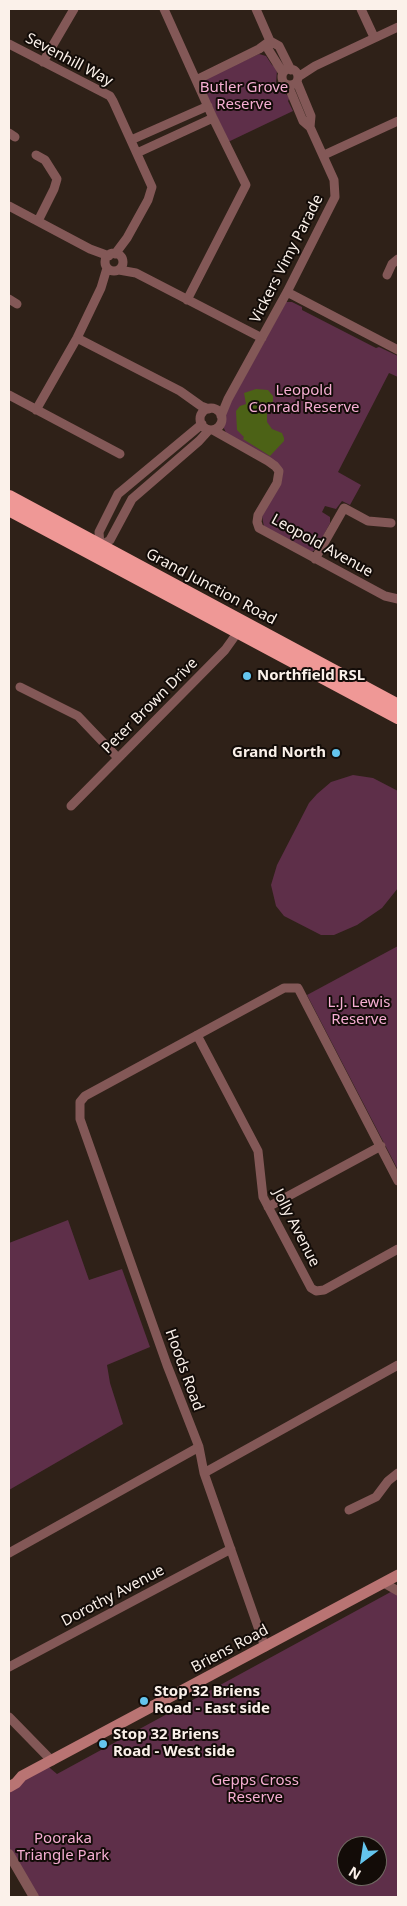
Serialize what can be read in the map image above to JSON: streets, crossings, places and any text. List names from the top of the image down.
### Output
{
  "streets": {
    "highway": ["Grand Junction Road"],
    "main road": ["Briens Road"],
    "street": [
      "Sevenhill Way",
      "Vickers Vimy Parade",
      "Leopold Avenue",
      "Peter Brown Drive",
      "Jolly Avenue",
      "Hoods Road",
      "Dorothy Avenue"
    ]
  },
  "crossings": [
    ["Vickers Vimy Parade", "Leopold Avenue"],
    ["Grand Junction Road", "Peter Brown Drive"],
    ["Jolly Avenue", "Hoods Road"],
    ["Hoods Road", "Dorothy Avenue"],
    ["Hoods Road", "Briens Road"]
  ],
  "parks": [
    "Butler Grove Reserve",
    "Leopold Conrad Reserve",
    "L.J. Lewis Reserve",
    "Gepps Cross Reserve",
    "Pooraka Triangle Park"
  ],
  "places": [
    "Northfield RSL",
    "Grand North",
    "Stop 32 Briens Road - East side",
    "Stop 32 Briens Road - West side"
  ],
  "north": "bottom left"
}
